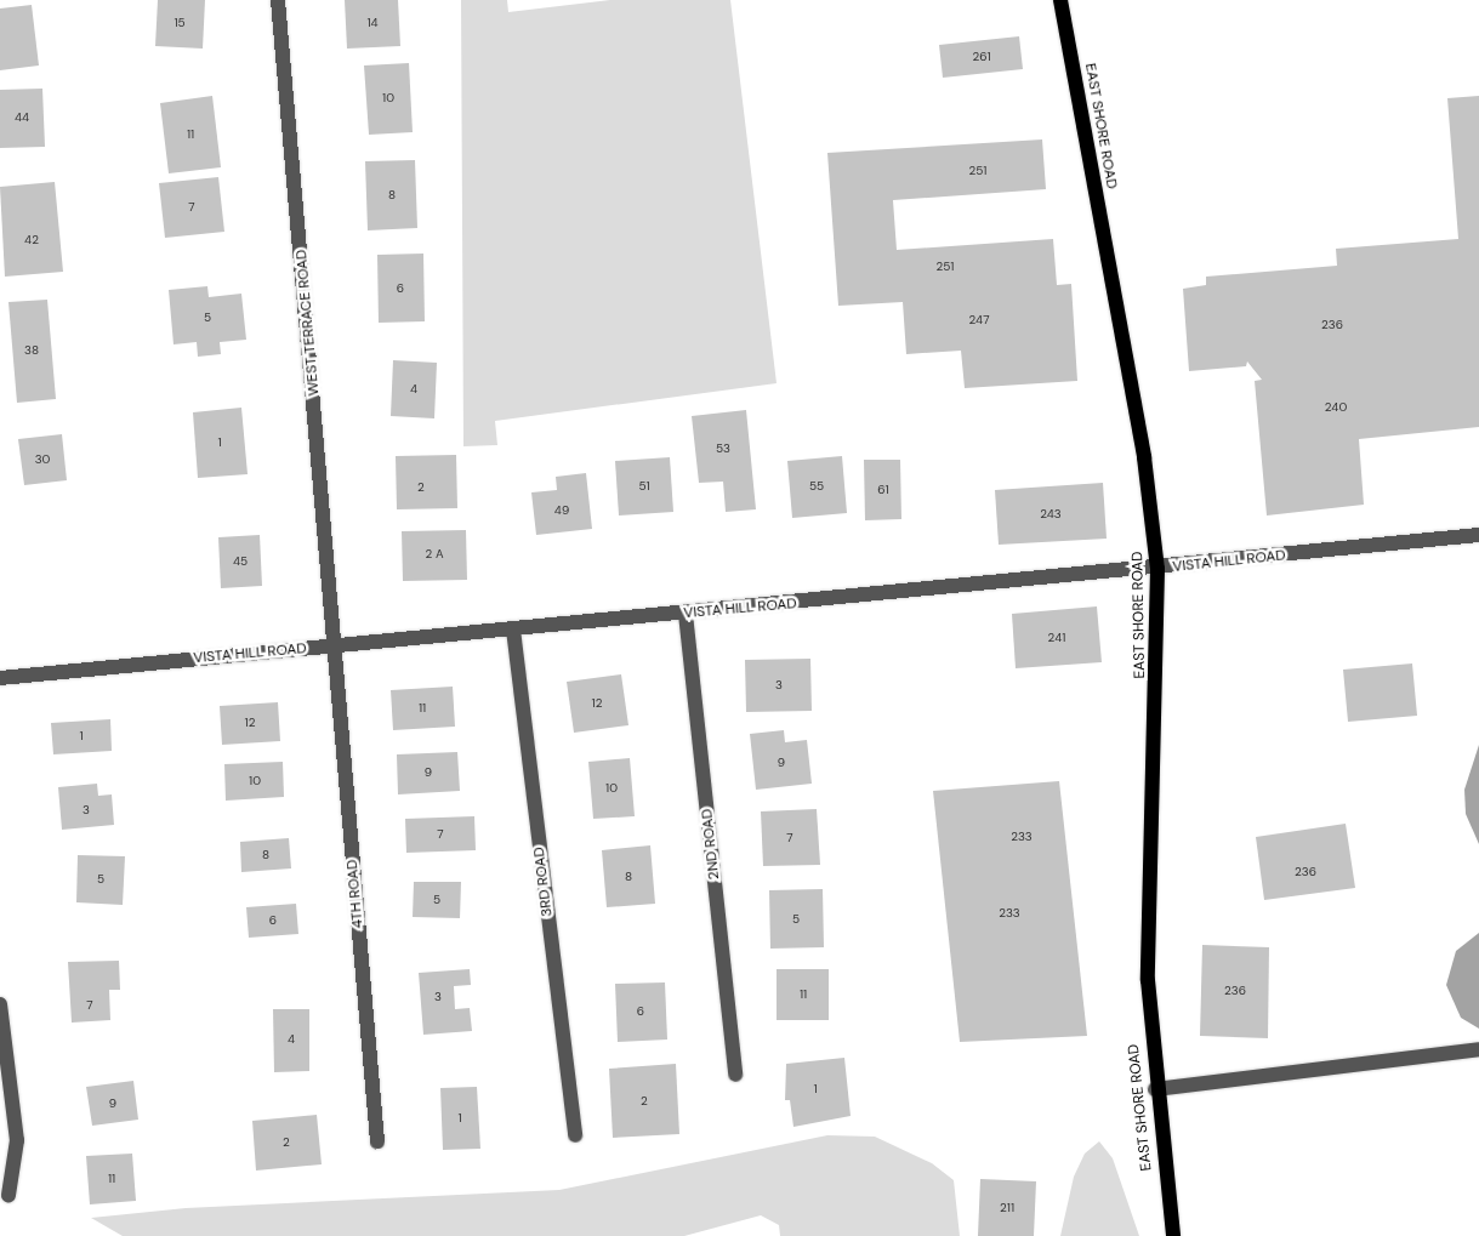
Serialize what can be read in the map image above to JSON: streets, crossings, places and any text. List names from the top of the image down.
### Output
{
  "streets": {
    "main road": ["EAST SHORE ROAD"],
    "street": [
      "WEST TERRACE ROAD",
      "VISTA HILL ROAD",
      "2ND ROAD",
      "3RD ROAD",
      "4TH ROAD"
    ]
  },
  "crossings": [
    ["EAST SHORE ROAD", "VISTA HILL ROAD"],
    ["WEST TERRACE ROAD", "VISTA HILL ROAD"],
    ["WEST TERRACE ROAD", "4TH ROAD"],
    ["VISTA HILL ROAD", "2ND ROAD"],
    ["VISTA HILL ROAD", "3RD ROAD"],
    ["VISTA HILL ROAD", "4TH ROAD"]
  ],
  "house_numbers": [
    "15",
    "14",
    "261",
    "10",
    "44",
    "11",
    "251",
    "8",
    "7",
    "42",
    "251",
    "6",
    "5",
    "247",
    "236",
    "38",
    "4",
    "240",
    "1",
    "53",
    "30",
    "51",
    "55",
    "2",
    "61",
    "49",
    "243",
    "2 A",
    "45",
    "241",
    "3",
    "12",
    "11",
    "12",
    "1",
    "9",
    "9",
    "10",
    "10",
    "3",
    "7",
    "233",
    "7",
    "8",
    "236",
    "8",
    "5",
    "5",
    "233",
    "5",
    "6",
    "236",
    "11",
    "3",
    "7",
    "6",
    "4",
    "1",
    "2",
    "9",
    "1",
    "2",
    "11",
    "211"
  ]
}
